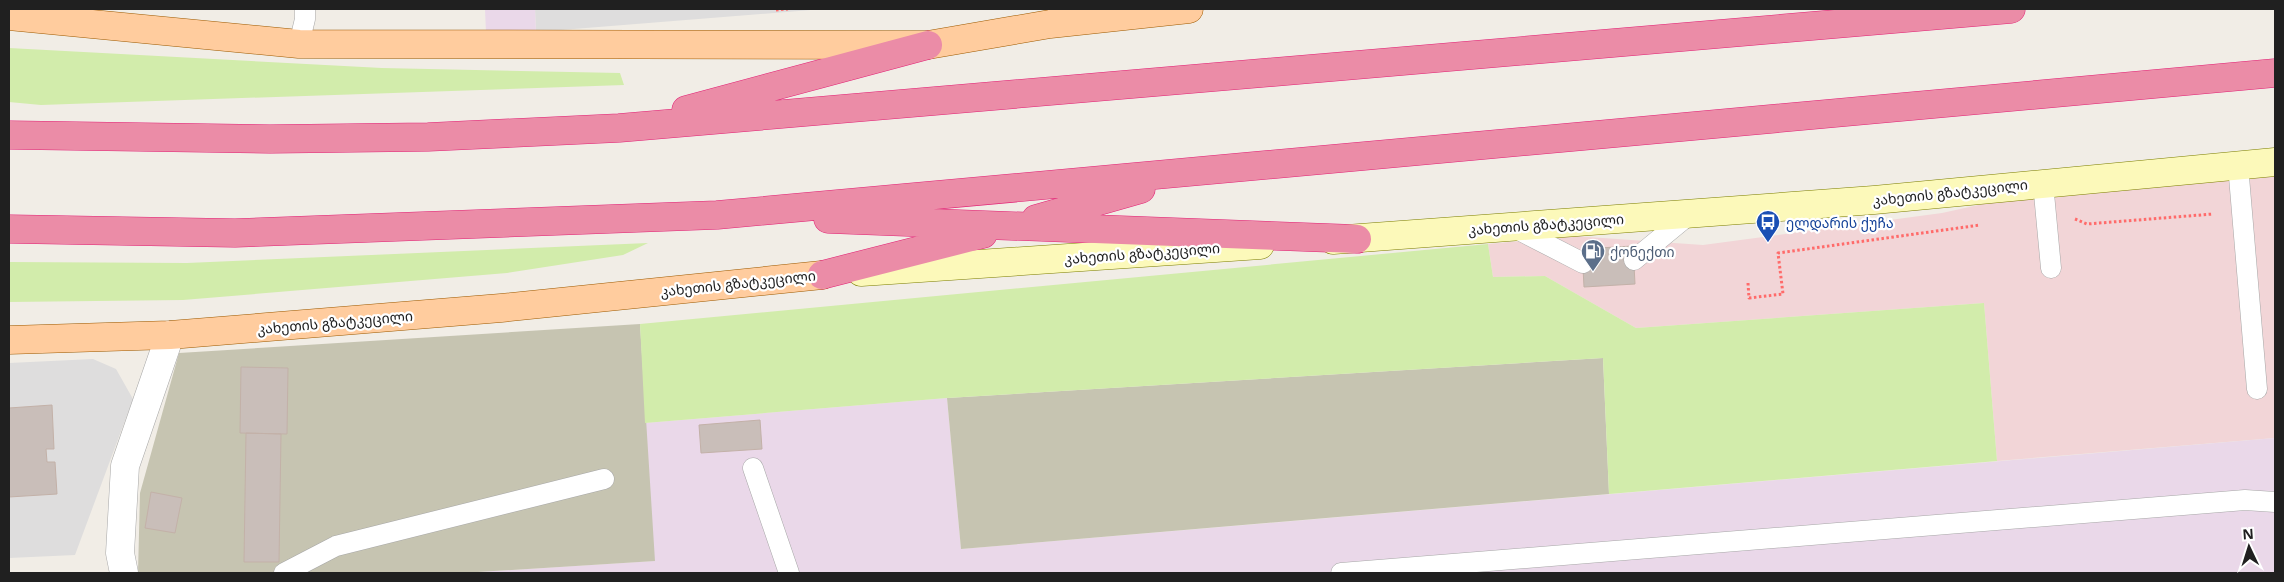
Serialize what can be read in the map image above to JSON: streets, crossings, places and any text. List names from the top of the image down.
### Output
{
  "streets": {
    "main road": ["კახეთის გზატკეცილი"]
  },
  "places": {
    "bus stop": ["ელდარის ქუჩა"],
    "fuel station": ["ქონექთი"]
  },
  "north": "top"
}
